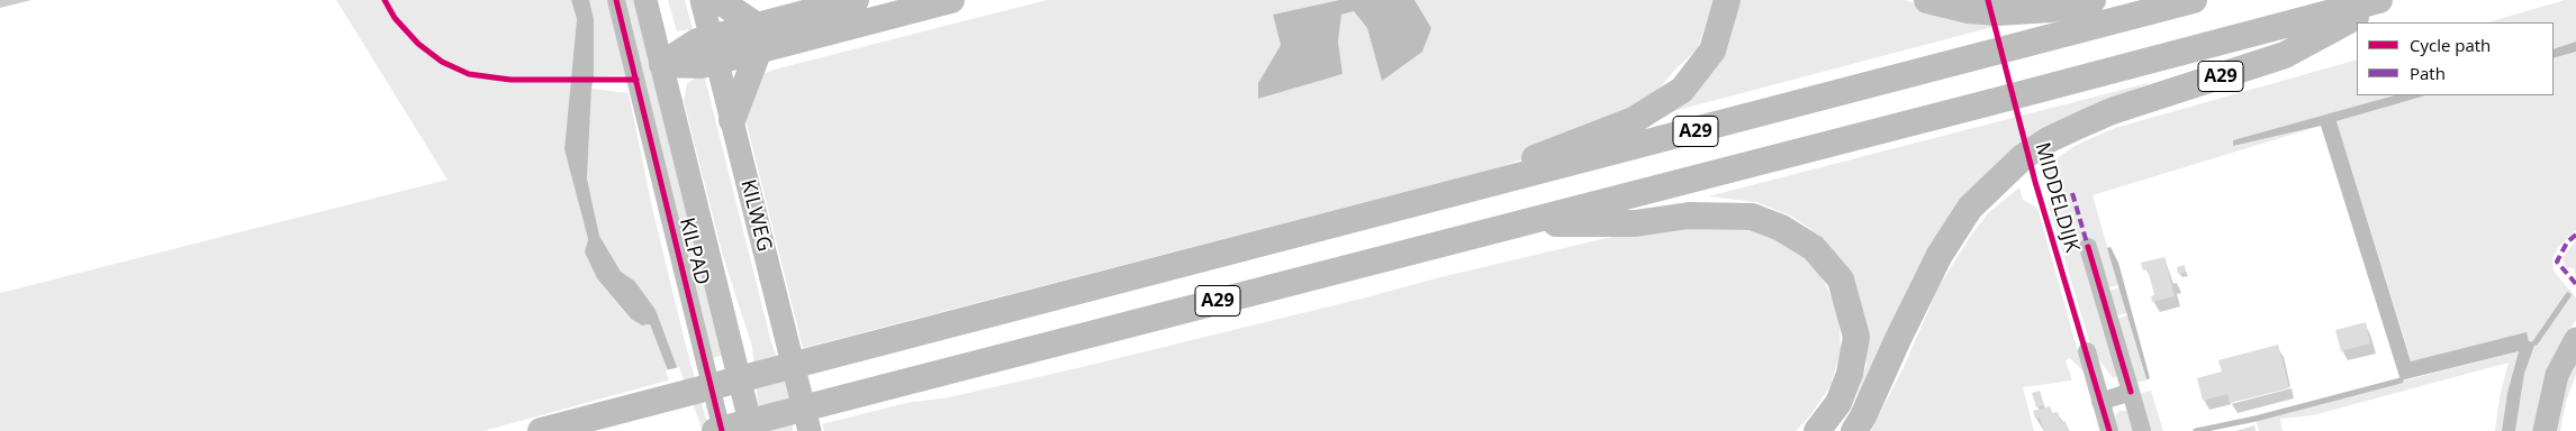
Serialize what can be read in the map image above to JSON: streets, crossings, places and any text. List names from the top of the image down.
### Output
{
  "streets": {
    "highway": ["A29"],
    "main road": ["KILWEG"],
    "street": ["MIDDELDIJK", "KILPAD"]
  },
  "legend": ["Cycle path", "Path"]
}
